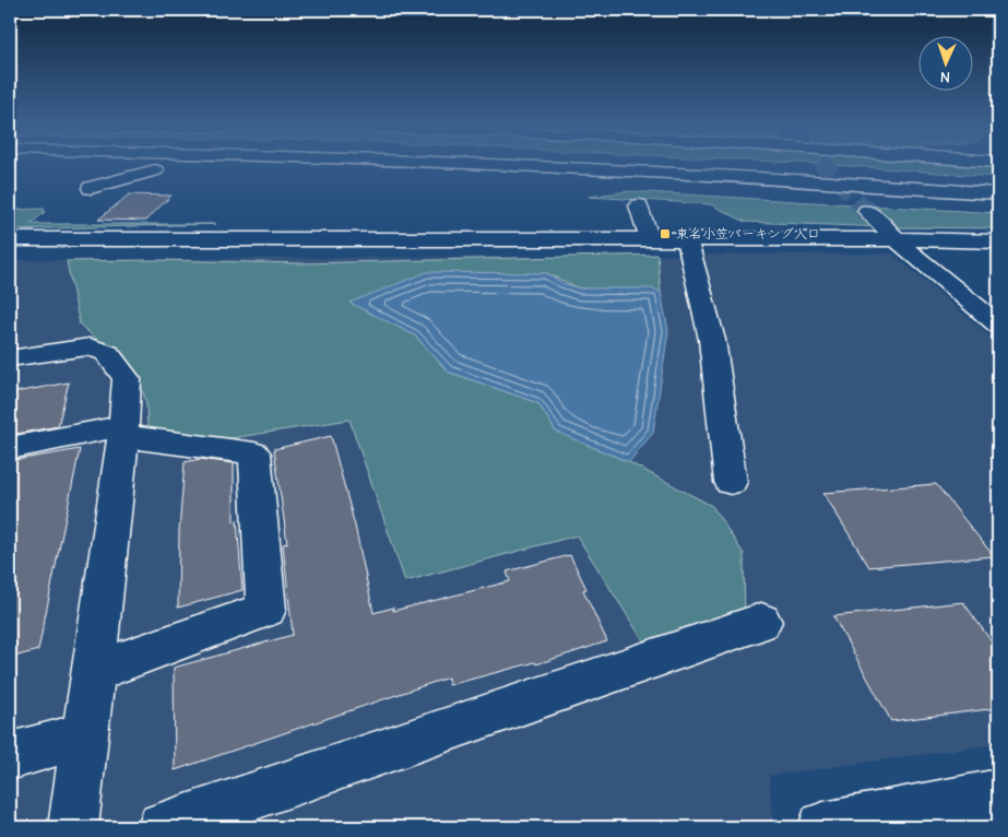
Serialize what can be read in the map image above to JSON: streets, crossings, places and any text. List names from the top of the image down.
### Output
{
  "places": {
    "transit": ["東名小笠パーキング入口"]
  },
  "north": "bottom"
}
